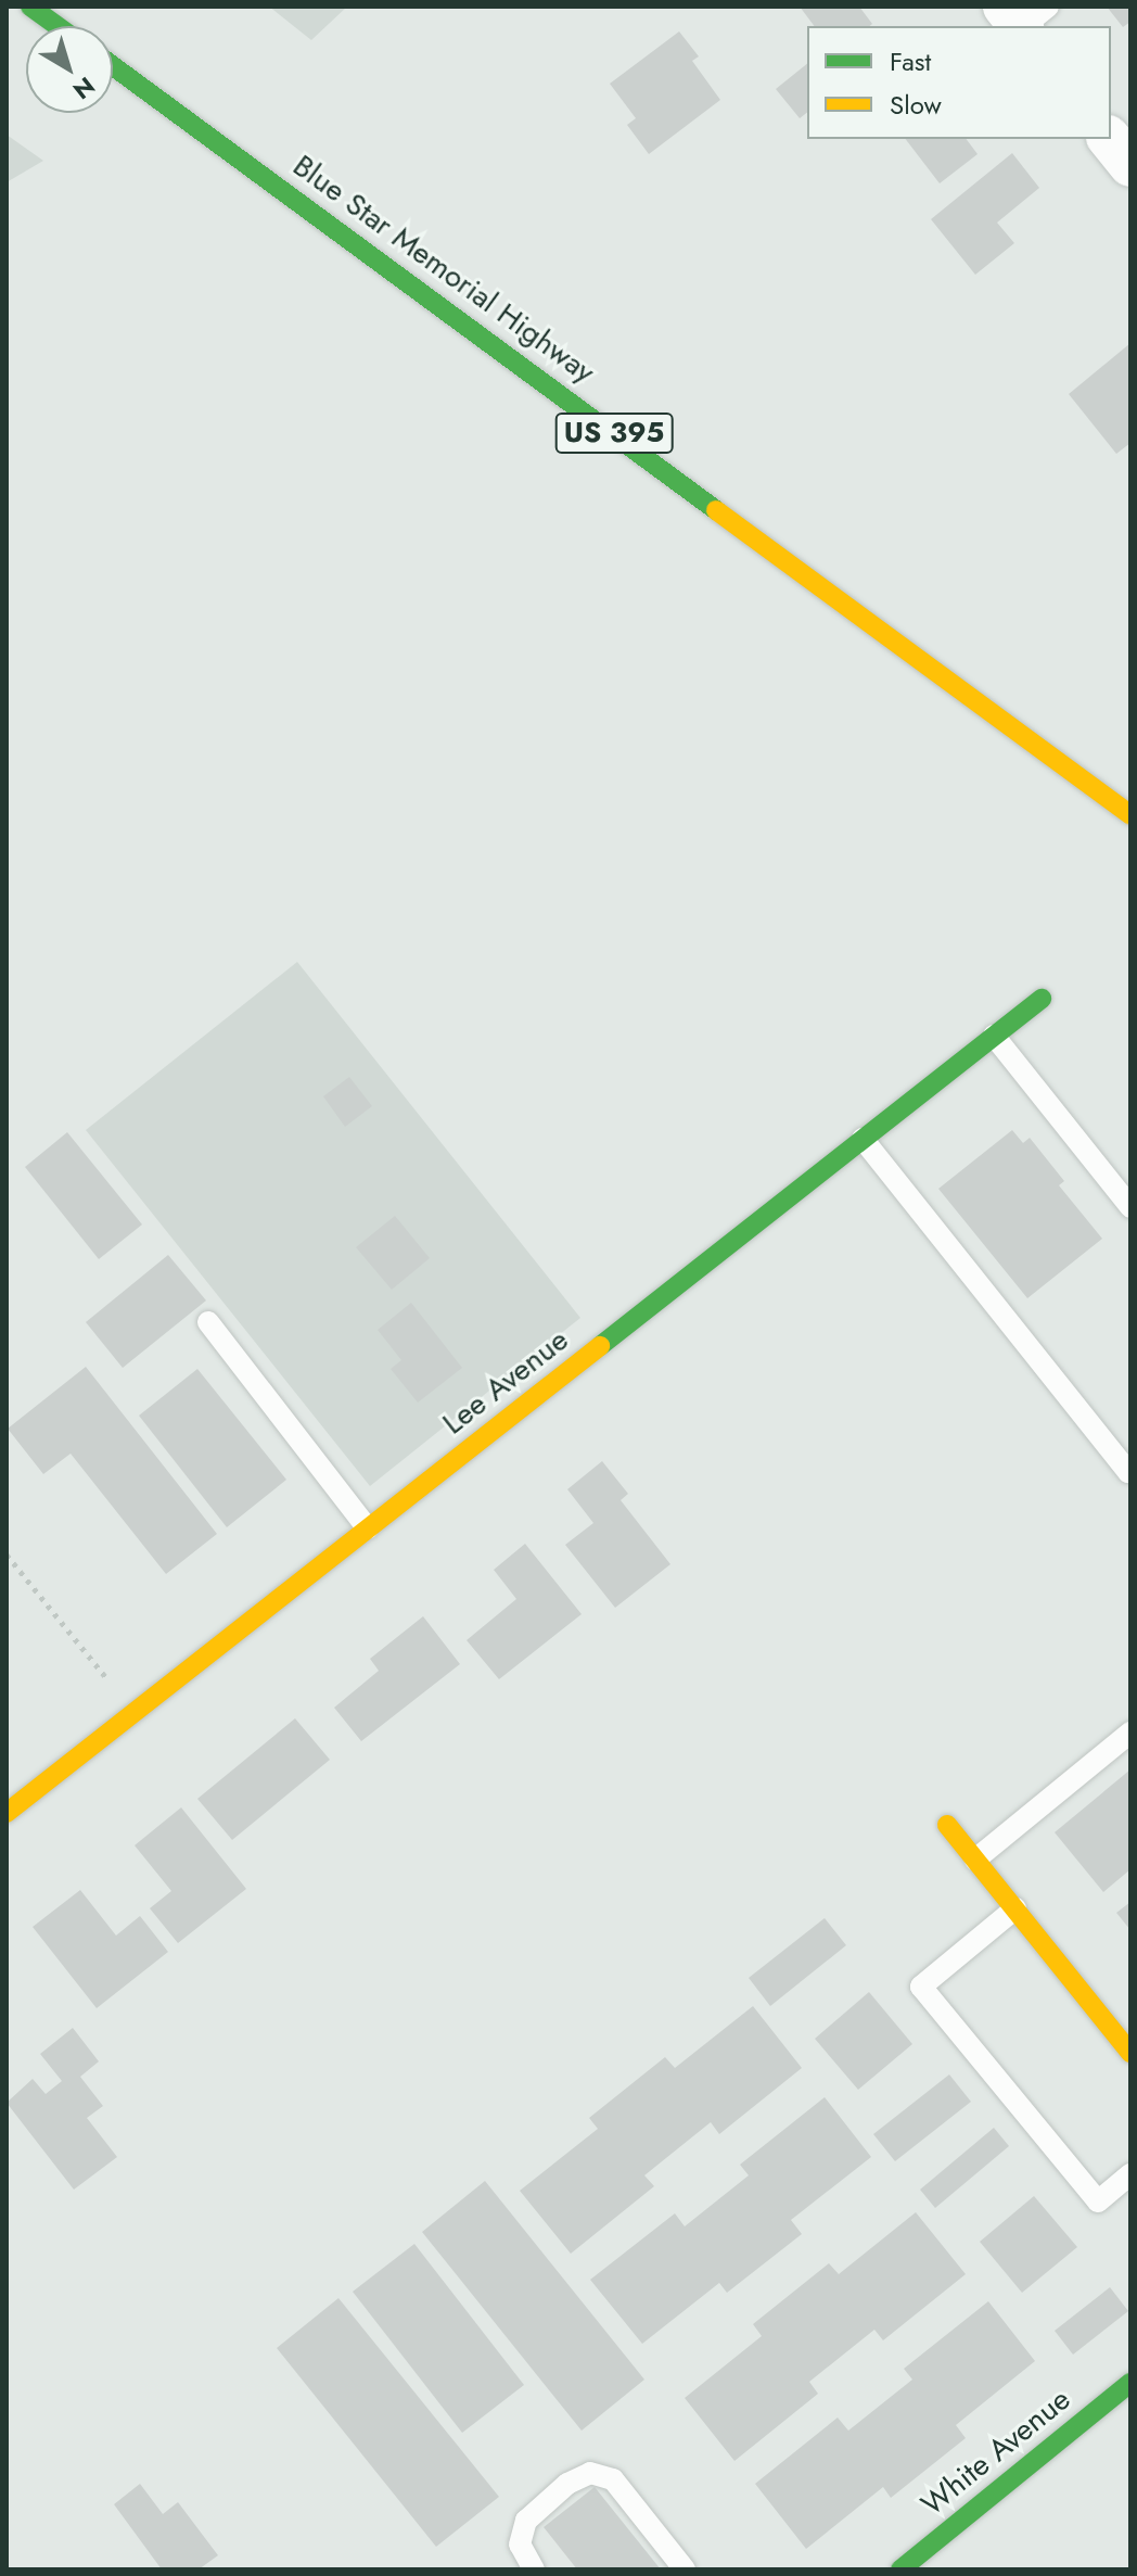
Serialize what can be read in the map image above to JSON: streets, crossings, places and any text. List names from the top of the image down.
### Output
{
  "streets": {
    "main road": [
      "Blue Star Memorial Highway",
      "US 395",
      "Lee Avenue",
      "White Avenue"
    ]
  },
  "legend": ["Fast", "Slow"],
  "north": "bottom right"
}
